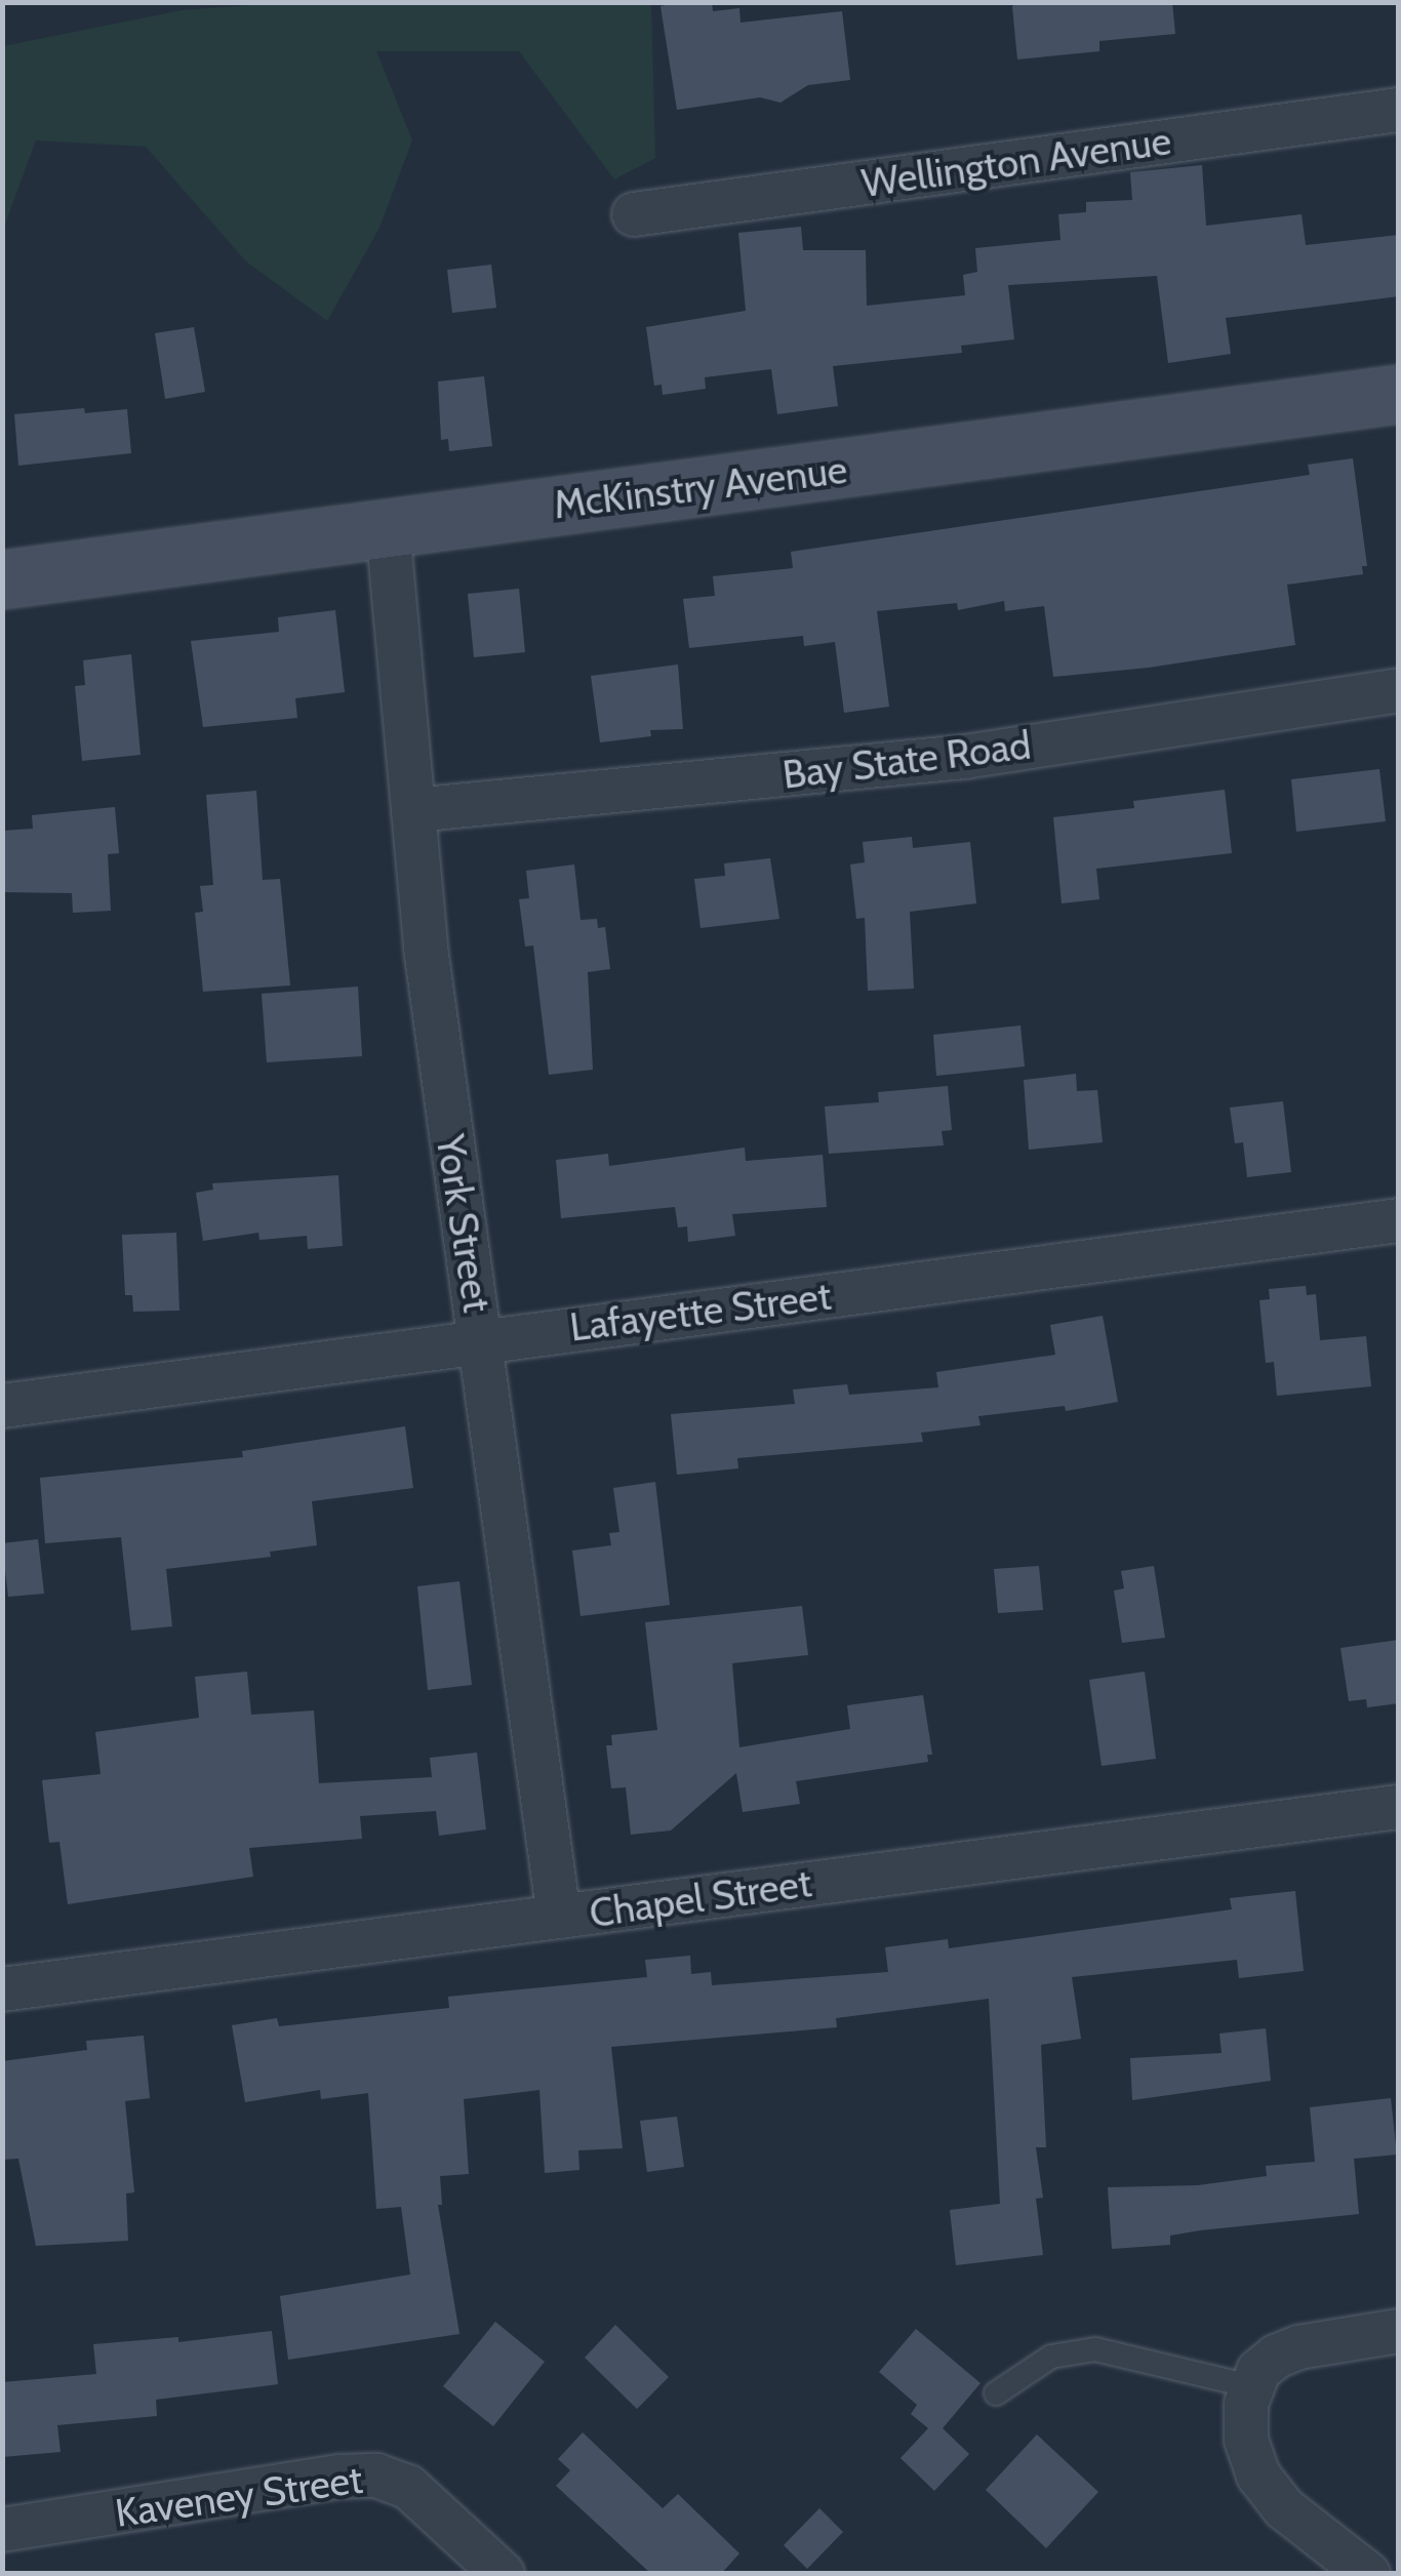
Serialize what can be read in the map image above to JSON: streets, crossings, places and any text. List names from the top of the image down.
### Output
{
  "streets": {
    "street": [
      "Wellington Avenue",
      "McKinstry Avenue",
      "Bay State Road",
      "York Street",
      "Lafayette Street",
      "Chapel Street",
      "Kaveney Street"
    ]
  },
  "crossings": [
    ["McKinstry Avenue", "York Street"],
    ["Bay State Road", "York Street"],
    ["York Street", "Lafayette Street"],
    ["York Street", "Chapel Street"]
  ]
}
